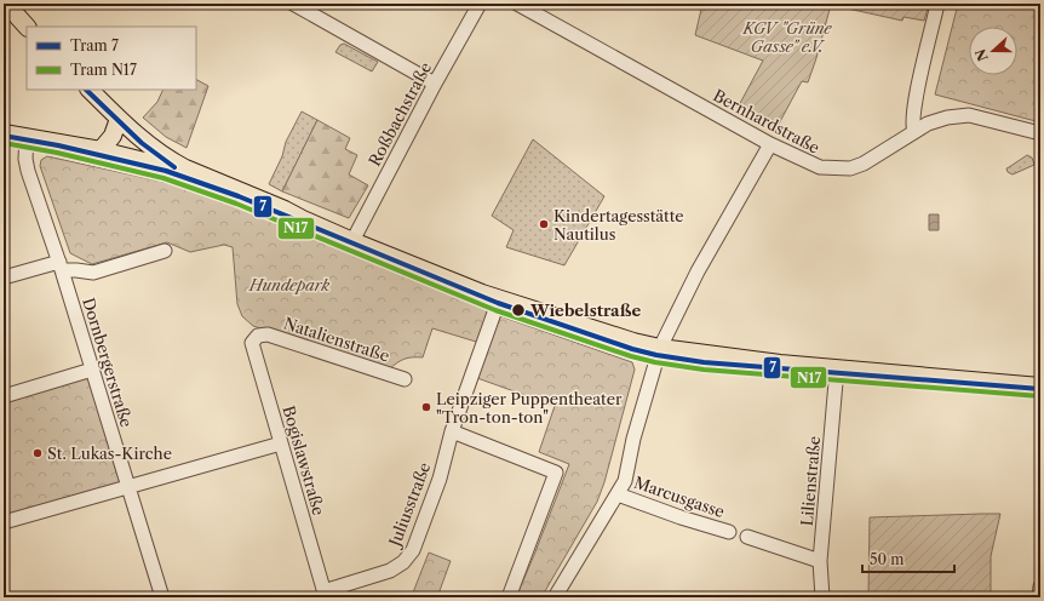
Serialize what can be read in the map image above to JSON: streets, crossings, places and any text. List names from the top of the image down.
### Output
{
  "streets": {
    "street": [
      "Roßbachstraße",
      "Bernhardstraße",
      "Natalienstraße",
      "Dornbergerstraße",
      "Bogislawstraße",
      "Lilienstraße",
      "Marcusgasse",
      "Juliusstraße"
    ]
  },
  "crossings": [
    ["Natalienstraße", "Bogislawstraße"],
    ["Bogislawstraße", "Juliusstraße"]
  ],
  "parks": ["KGV \"Grüne Gasse\" e.V.", "Hundepark"],
  "places": [
    "Kindertagesstätte Nautilus",
    "Wiebelstraße",
    "Leipziger Puppentheater \"Tron-ton-ton\"",
    "St. Lukas-Kirche"
  ],
  "lines": ["tram line 7", "tram line N17"],
  "legend": ["Tram 7", "Tram N17"],
  "scale_bar": "50 m",
  "north": "left"
}
